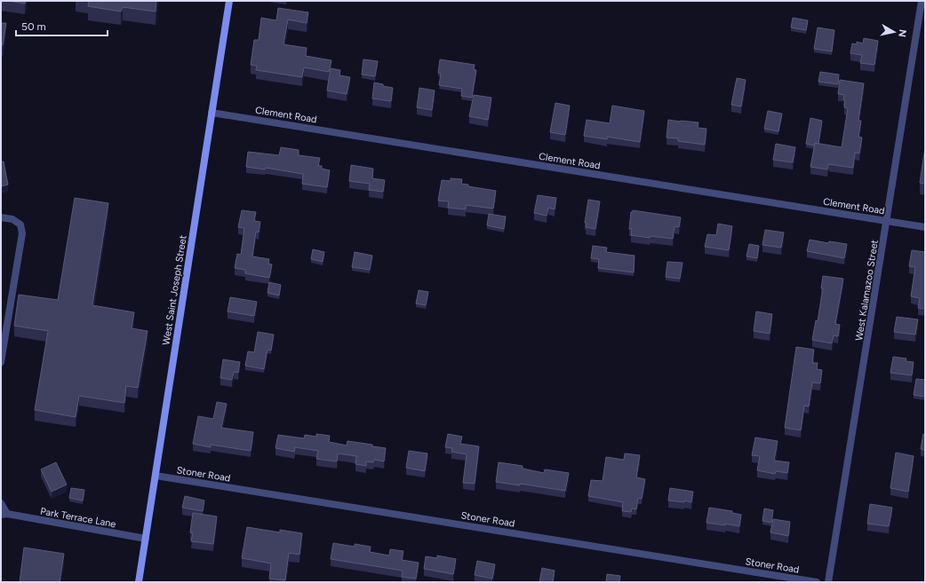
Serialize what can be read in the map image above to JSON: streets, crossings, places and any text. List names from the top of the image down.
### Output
{
  "streets": {
    "street": [
      "Clement Road",
      "West Saint Joseph Street",
      "West Kalamazoo Street",
      "Stoner Road",
      "Park Terrace Lane"
    ]
  },
  "crossings": [
    ["Clement Road", "West Saint Joseph Street"],
    ["Clement Road", "West Kalamazoo Street"],
    ["West Saint Joseph Street", "Stoner Road"],
    ["West Saint Joseph Street", "Park Terrace Lane"]
  ],
  "scale_bar": "50 m",
  "north": "right"
}
